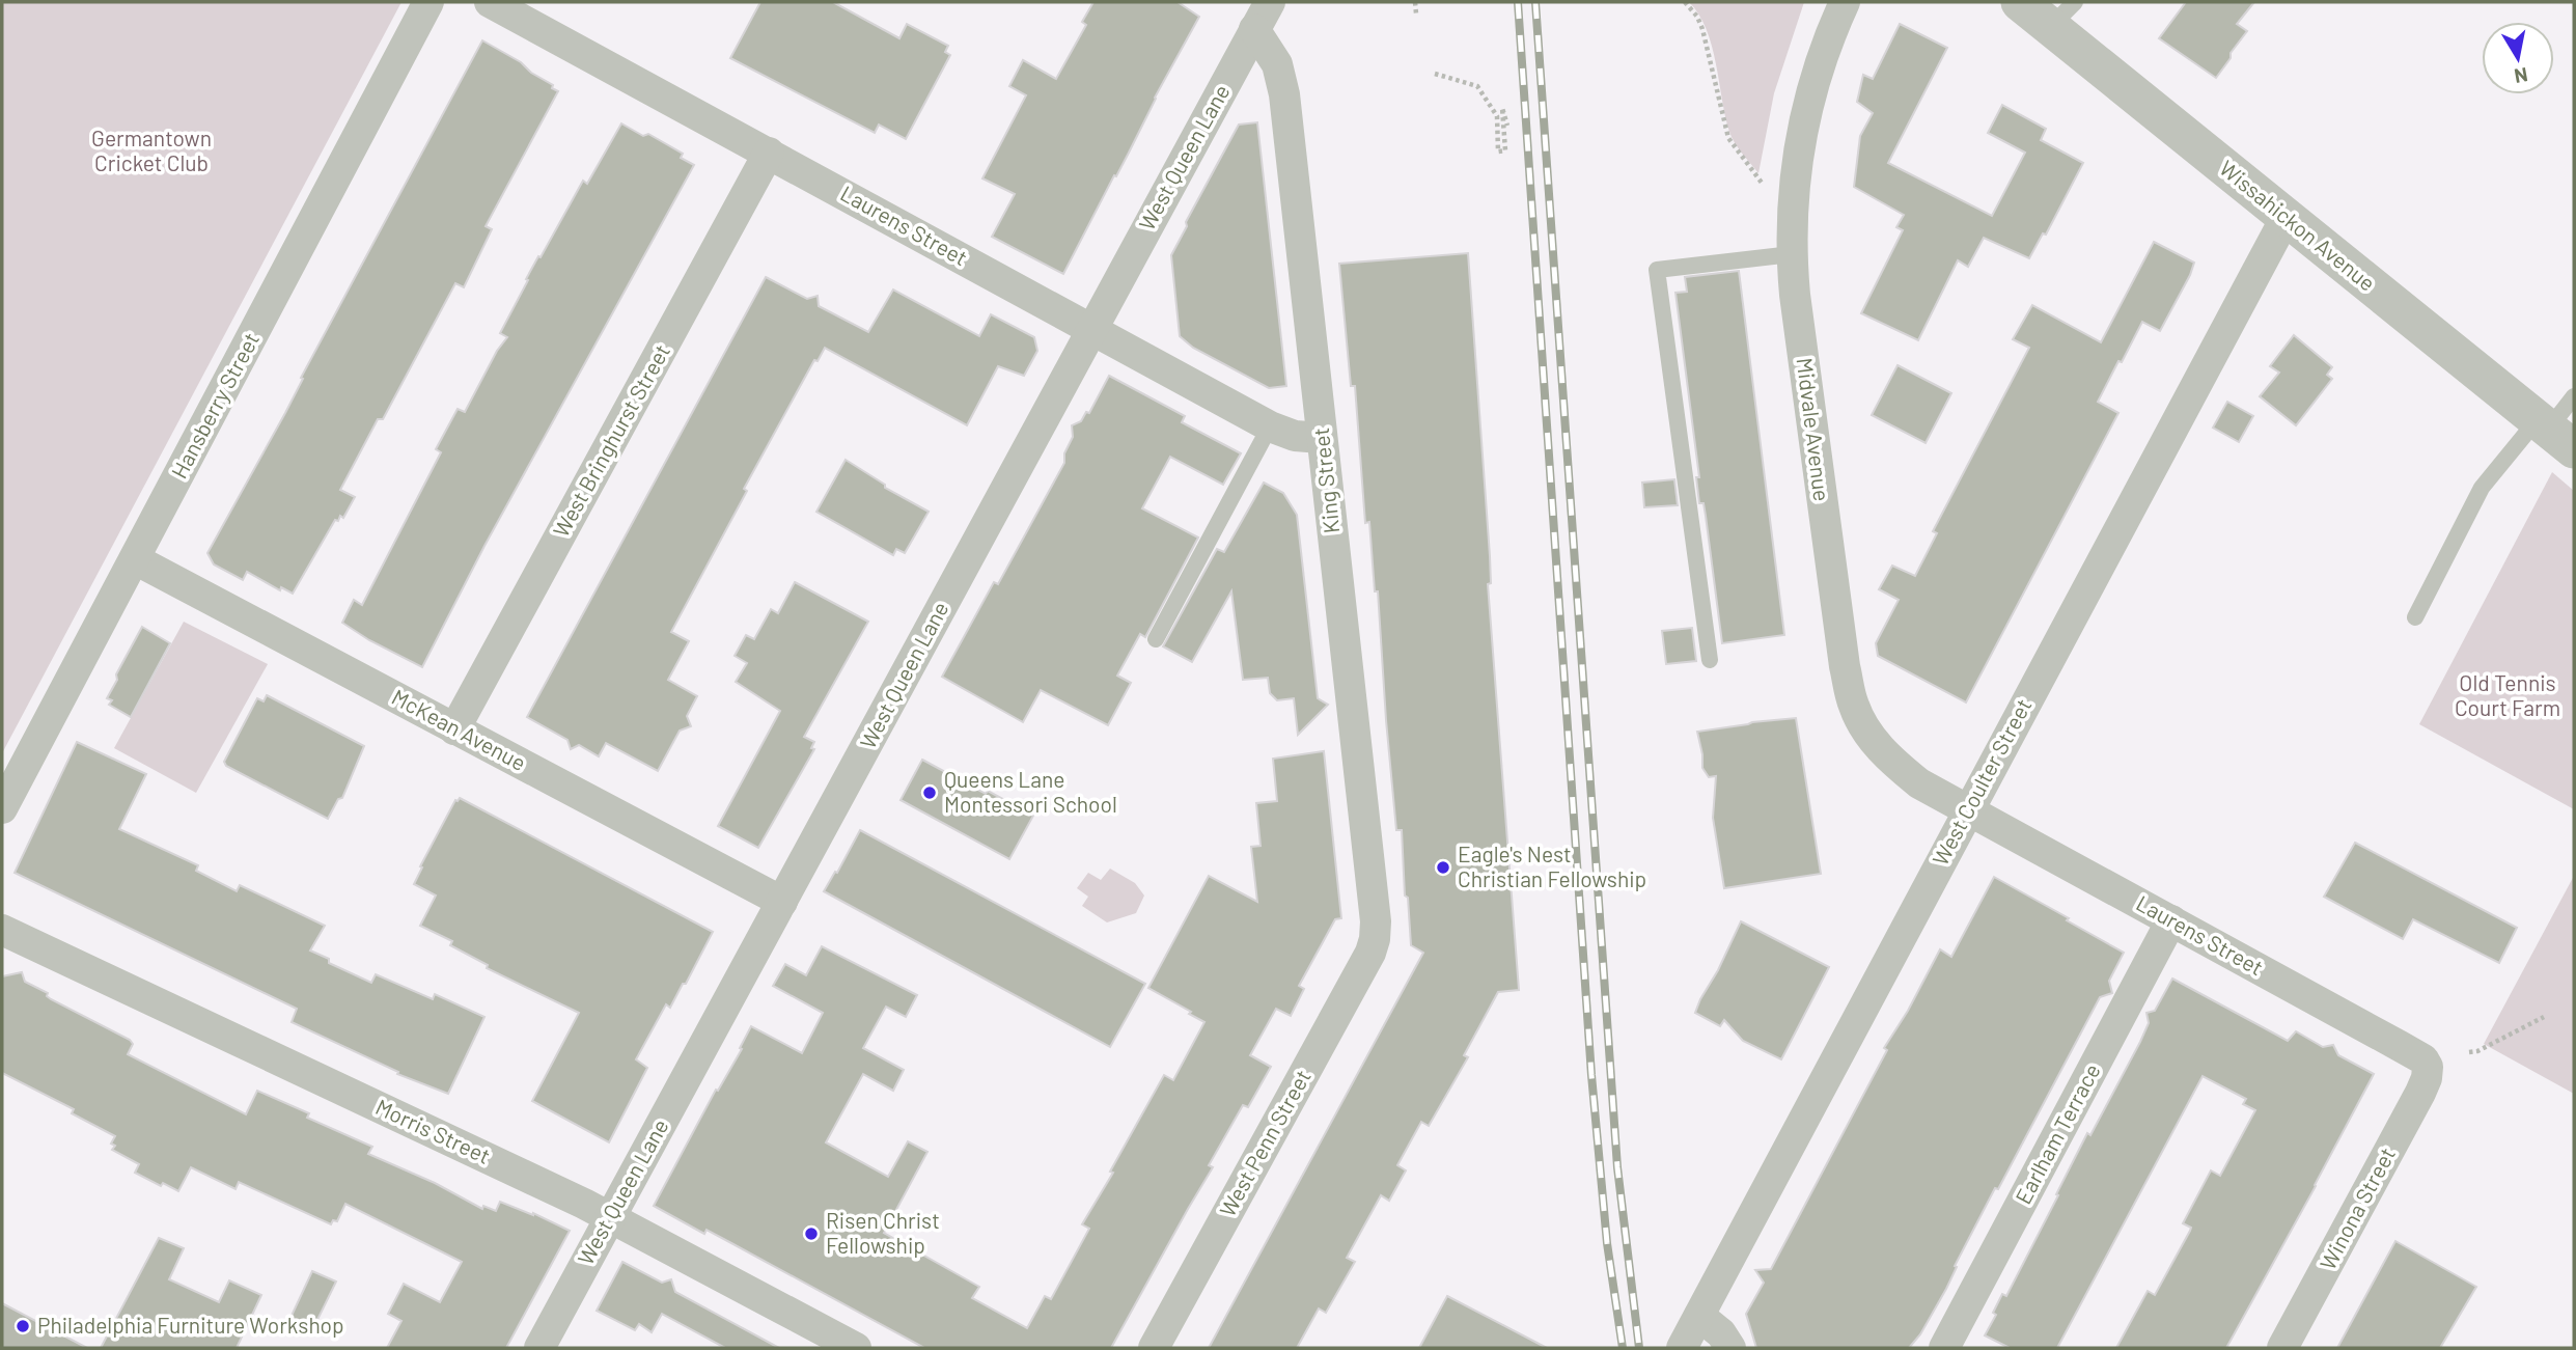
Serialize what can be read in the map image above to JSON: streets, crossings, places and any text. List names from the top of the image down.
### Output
{
  "streets": {
    "street": [
      "West Queen Lane",
      "Laurens Street",
      "Wissahickon Avenue",
      "Hansberry Street",
      "Midvale Avenue",
      "West Bringhurst Street",
      "King Street",
      "McKean Avenue",
      "West Coulter Street",
      "Morris Street",
      "Earlham Terrace",
      "West Penn Street",
      "Winona Street"
    ]
  },
  "crossings": [
    ["West Queen Lane", "Laurens Street"],
    ["West Queen Lane", "King Street"],
    ["West Queen Lane", "McKean Avenue"],
    ["West Queen Lane", "Morris Street"],
    ["Laurens Street", "Midvale Avenue"],
    ["Laurens Street", "West Bringhurst Street"],
    ["Laurens Street", "King Street"],
    ["Laurens Street", "West Coulter Street"],
    ["Laurens Street", "Earlham Terrace"],
    ["Laurens Street", "Winona Street"],
    ["Wissahickon Avenue", "West Coulter Street"],
    ["Hansberry Street", "McKean Avenue"],
    ["Midvale Avenue", "West Coulter Street"],
    ["West Bringhurst Street", "McKean Avenue"],
    ["King Street", "West Penn Street"]
  ],
  "parks": ["Germantown Cricket Club", "Old Tennis Court Farm"],
  "places": [
    "Queens Lane Montessori School",
    "Eagle's Nest Christian Fellowship",
    "Risen Christ Fellowship",
    "Philadelphia Furniture Workshop"
  ],
  "north": "bottom"
}
